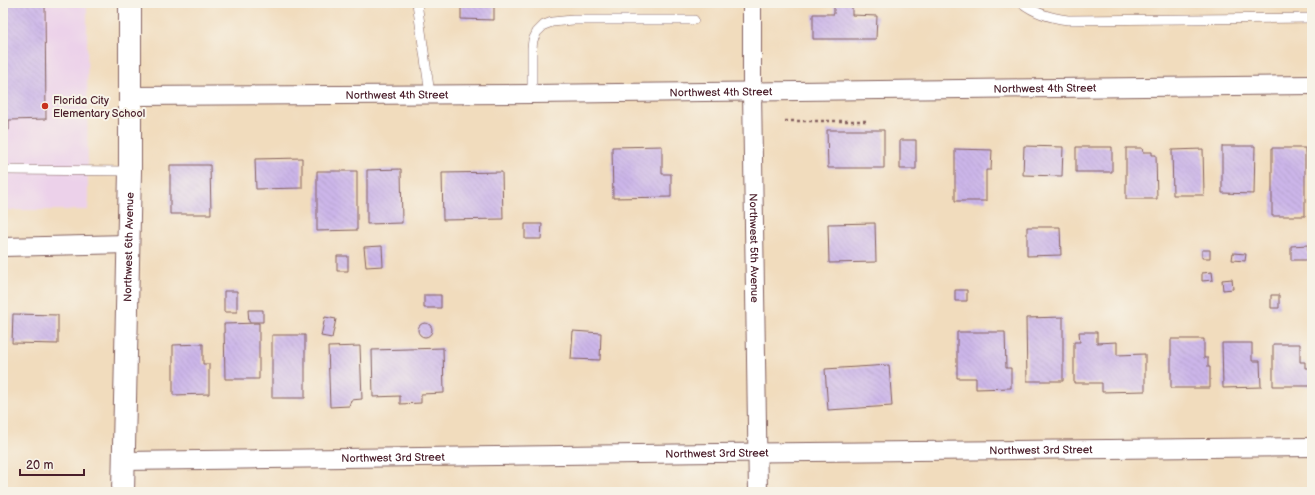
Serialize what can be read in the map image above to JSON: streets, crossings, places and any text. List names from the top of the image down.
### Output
{
  "streets": {
    "street": [
      "Northwest 4th Street",
      "Northwest 6th Avenue",
      "Northwest 5th Avenue",
      "Northwest 3rd Street"
    ]
  },
  "crossings": [
    ["Northwest 4th Street", "Northwest 6th Avenue"],
    ["Northwest 4th Street", "Northwest 5th Avenue"],
    ["Northwest 6th Avenue", "Northwest 3rd Street"],
    ["Northwest 5th Avenue", "Northwest 3rd Street"]
  ],
  "places": ["Florida City Elementary School"],
  "scale_bar": "20 m"
}
